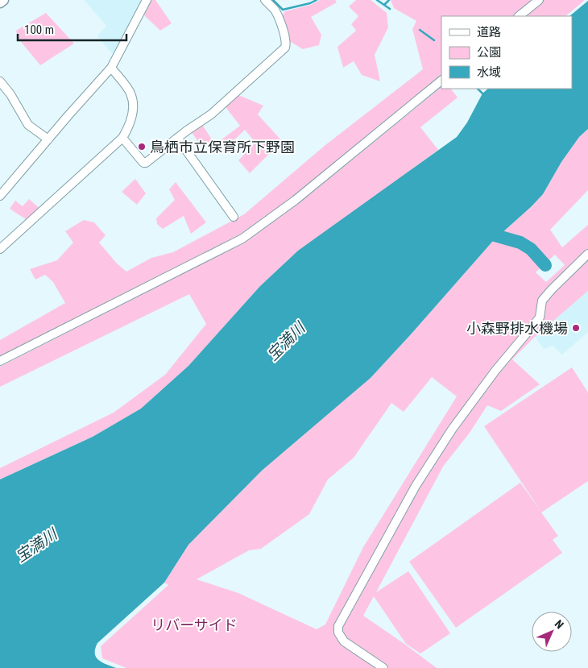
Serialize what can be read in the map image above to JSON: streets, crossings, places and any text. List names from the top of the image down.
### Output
{
  "water": ["宝満川"],
  "parks": ["リバーサイド"],
  "places": ["鳥栖市立保育所下野園", "小森野排水機場"],
  "legend": ["道路", "公園", "水域"],
  "scale_bar": "100 m",
  "north": "top right"
}
